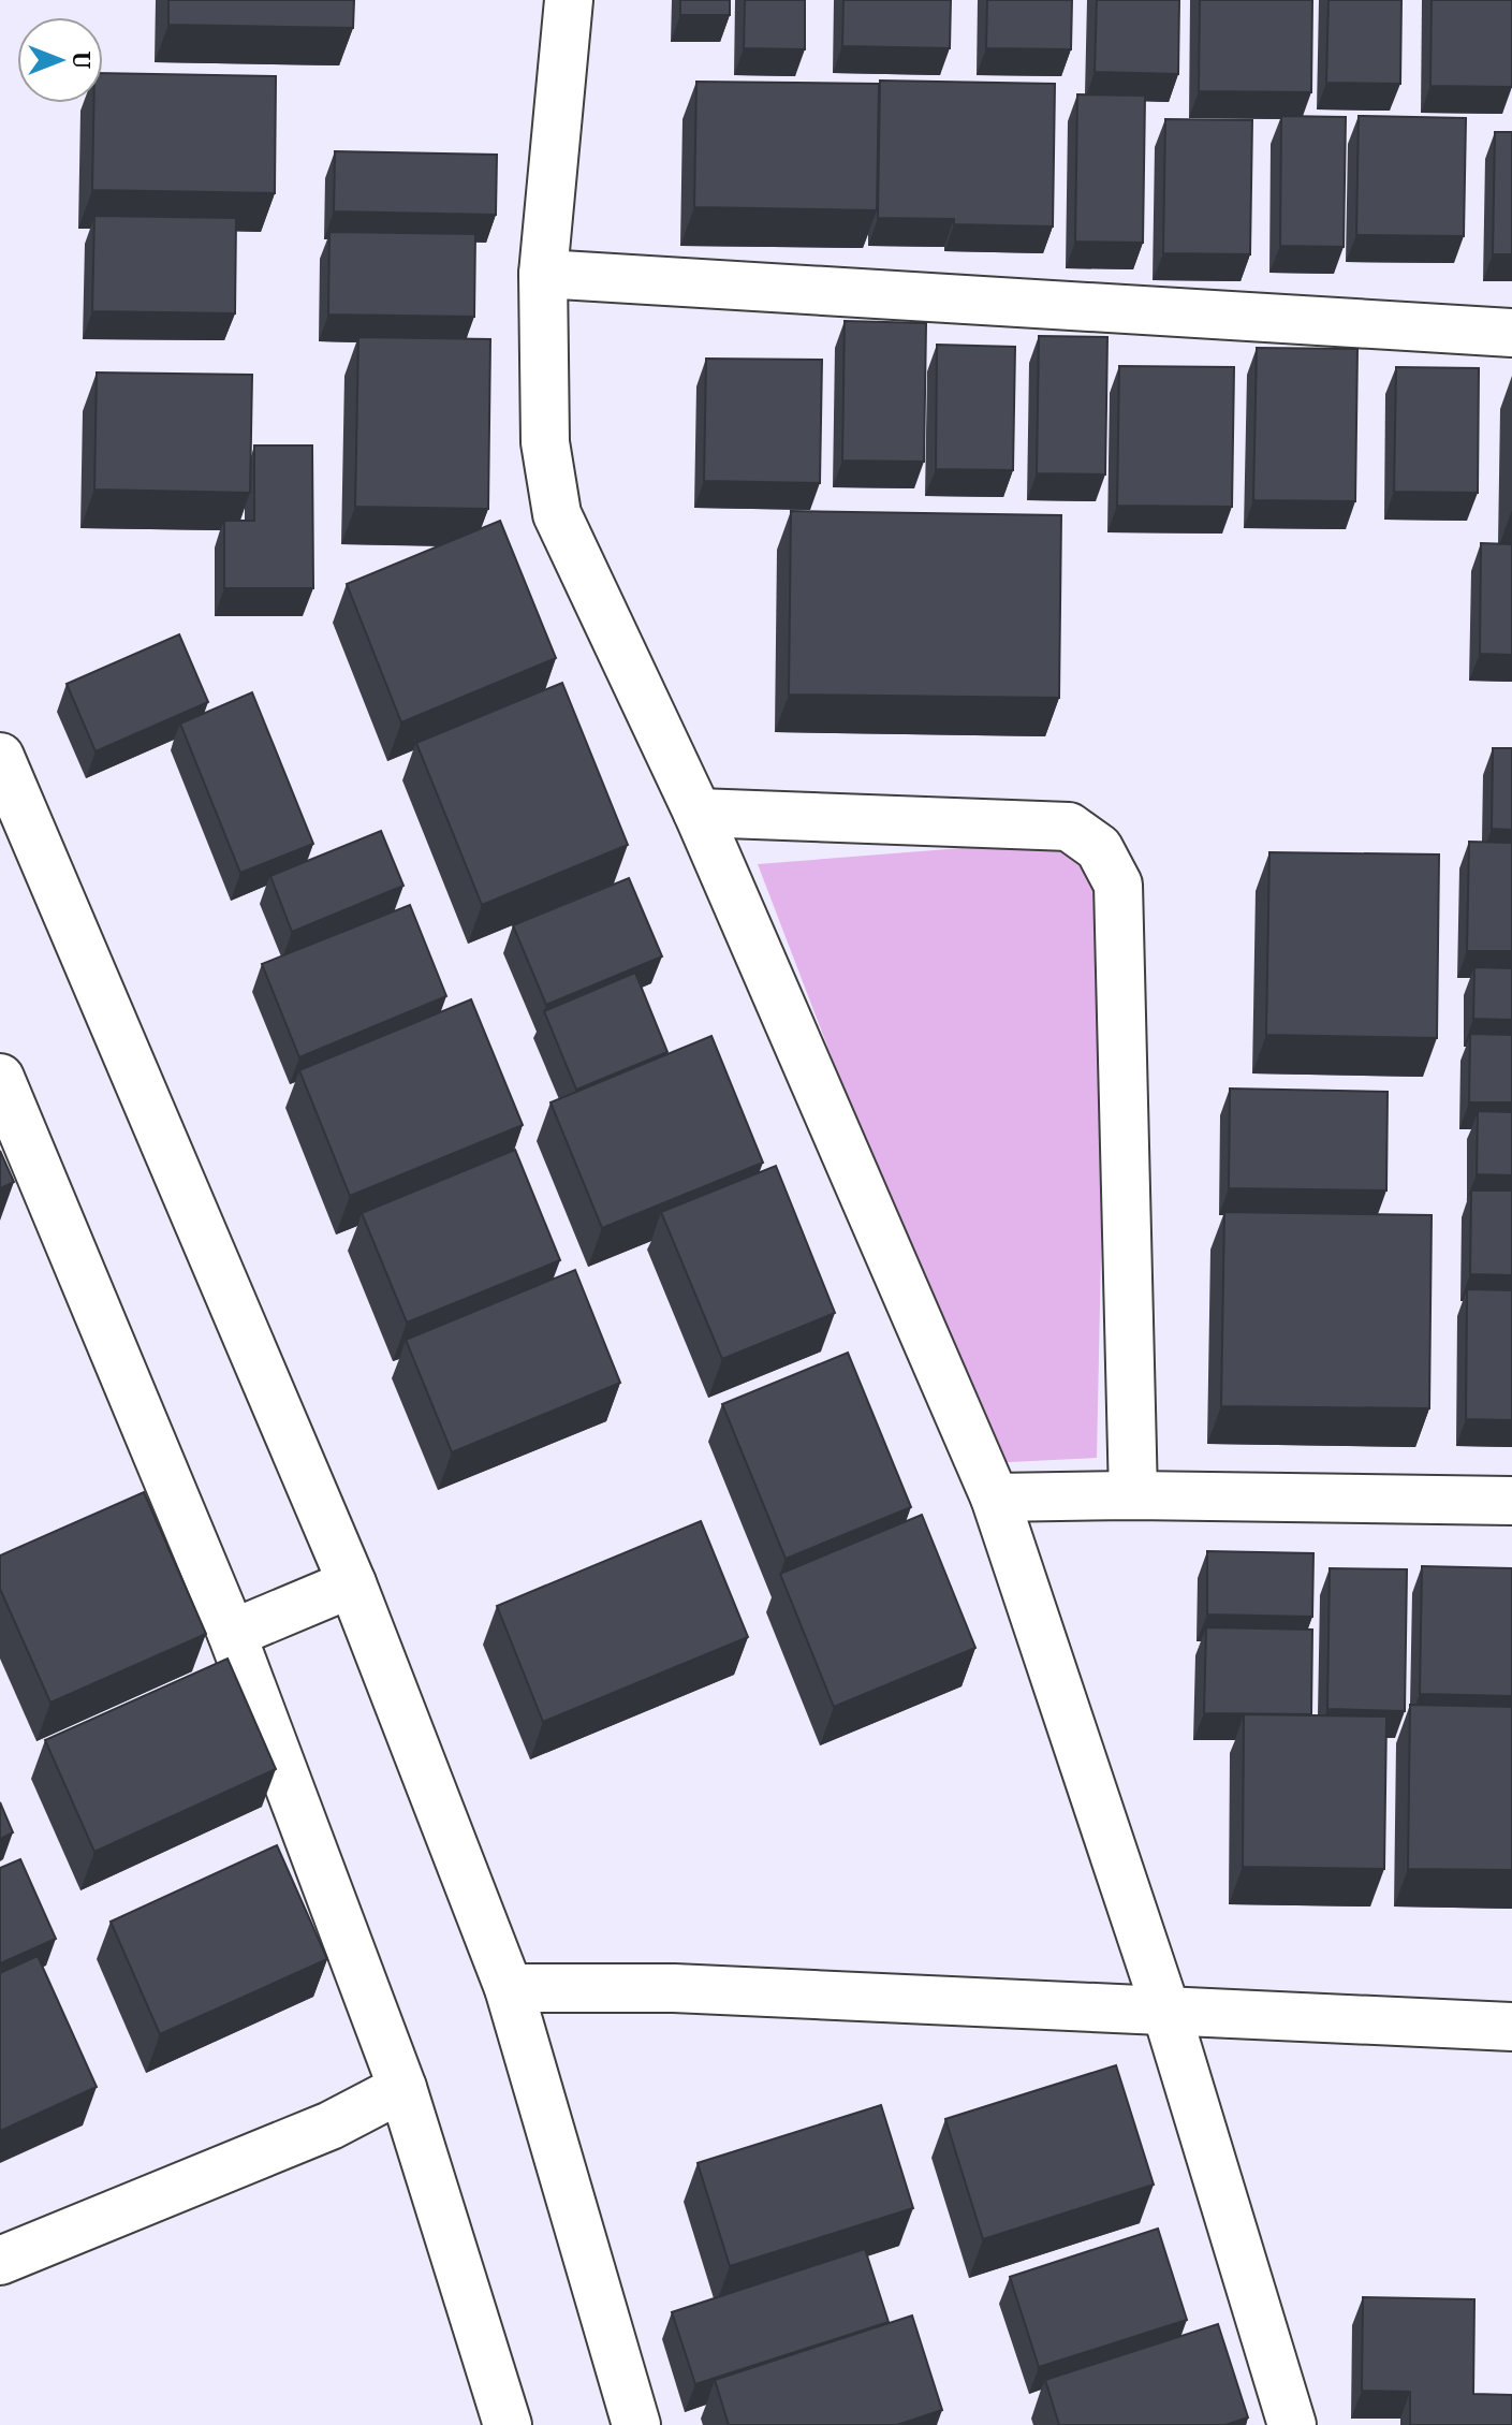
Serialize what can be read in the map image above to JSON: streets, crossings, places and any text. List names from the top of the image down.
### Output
{
  "north": "right"
}
